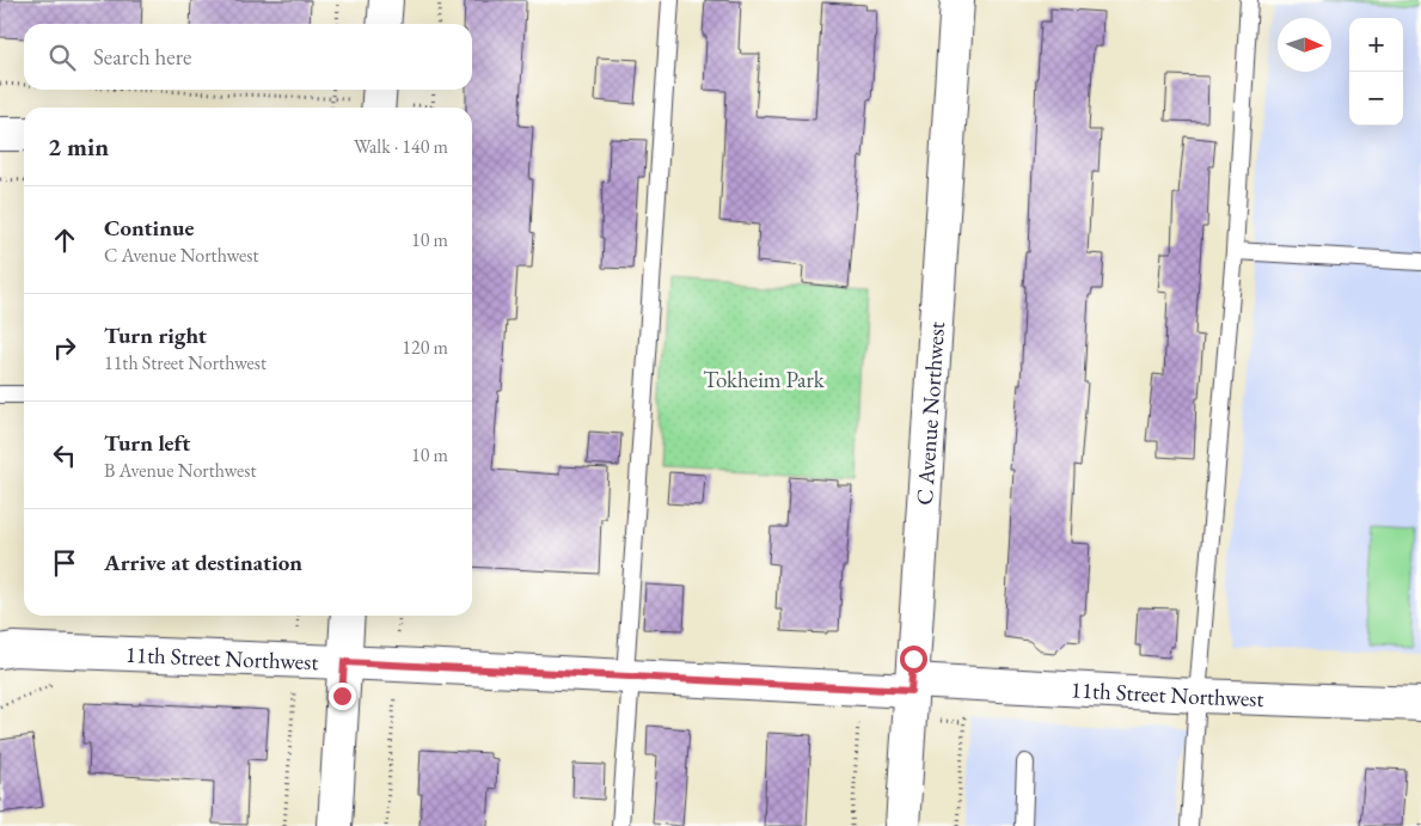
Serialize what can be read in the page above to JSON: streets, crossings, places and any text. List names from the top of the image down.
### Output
{
  "streets": {
    "street": ["C Avenue Northwest", "11th Street Northwest"]
  },
  "crossings": [
    ["C Avenue Northwest", "11th Street Northwest"]
  ],
  "parks": ["Tokheim Park"],
  "north": "right",
  "page": {
    "map_buttons": ["+", "−"],
    "search": "Search here",
    "heading": ["2 min", "Walk · 140 m"],
    "list": [
      ["Continue", "C Avenue Northwest", "10 m"],
      ["Turn right", "11th Street Northwest", "120 m"],
      ["Turn left", "B Avenue Northwest", "10 m"],
      "Arrive at destination"
    ]
  }
}
